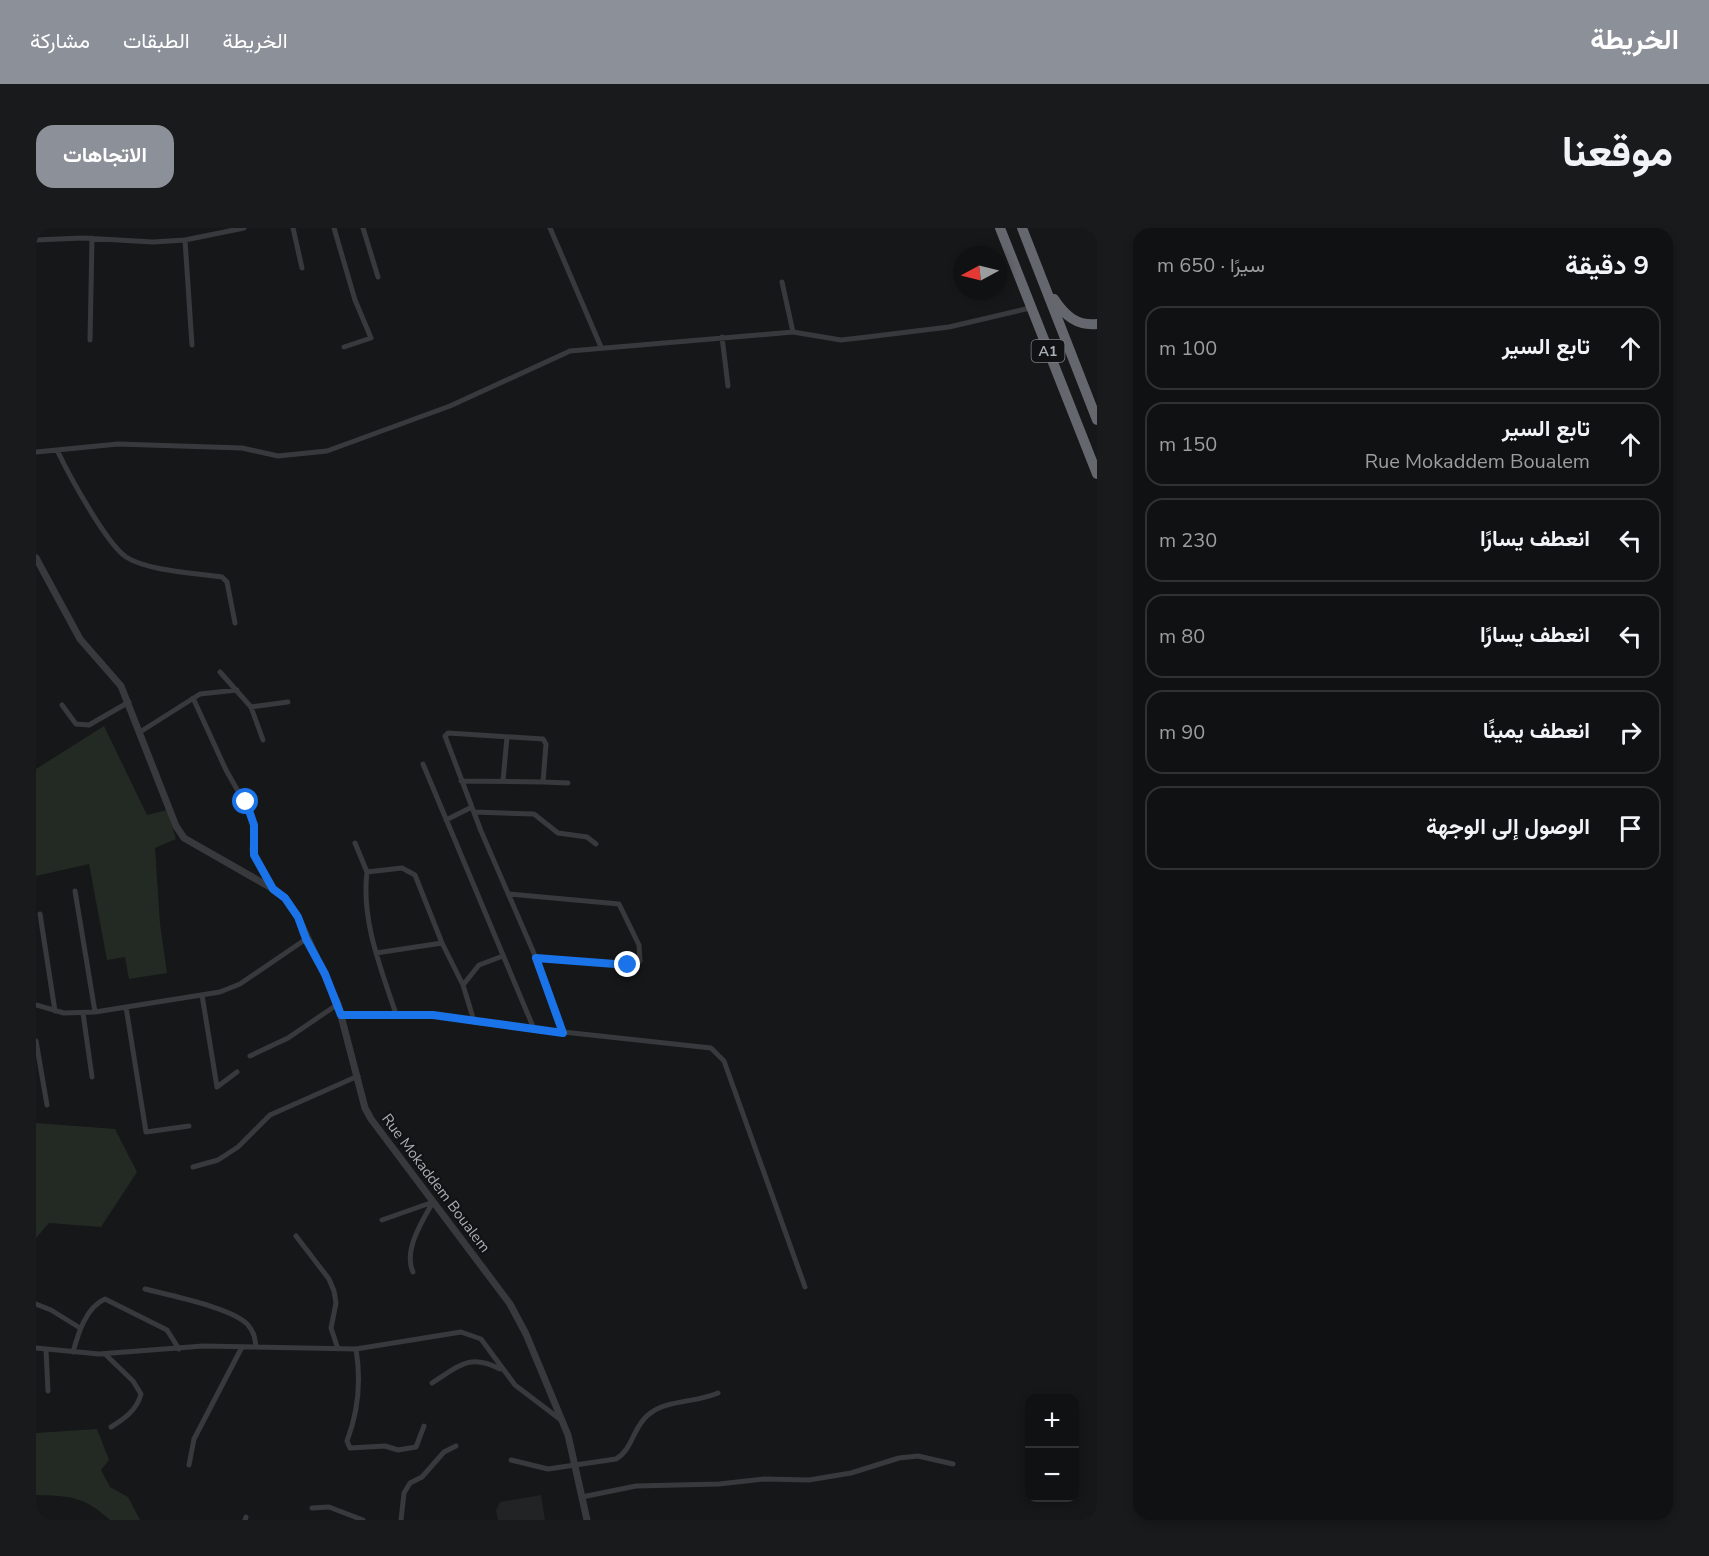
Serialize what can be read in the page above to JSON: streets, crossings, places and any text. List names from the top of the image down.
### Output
{
  "streets": {
    "highway": ["A1"],
    "street": ["Rue Mokaddem Boualem"]
  },
  "north": "left",
  "page": {
    "header": "الخريطة",
    "nav": ["الخريطة", "الطبقات", "مشاركة"],
    "title": "موقعنا",
    "buttons": "الاتجاهات",
    "heading": ["9 دقيقة", "سيرًا · 650 m"],
    "list": [
      ["تابع السير", "100 m"],
      ["تابع السير", "Rue Mokaddem Boualem", "150 m"],
      ["انعطف يسارًا", "230 m"],
      ["انعطف يسارًا", "80 m"],
      ["انعطف يمينًا", "90 m"],
      "الوصول إلى الوجهة"
    ],
    "map_buttons": ["+", "−"]
  }
}
